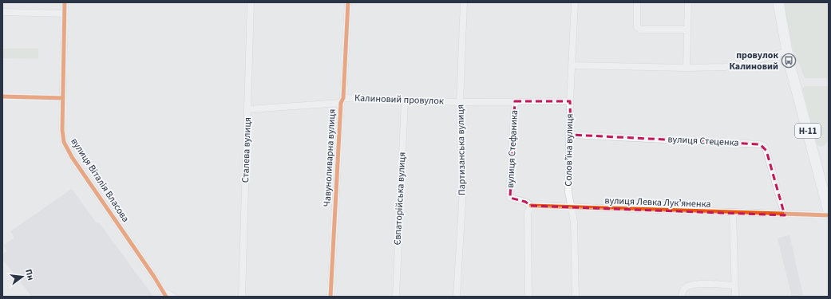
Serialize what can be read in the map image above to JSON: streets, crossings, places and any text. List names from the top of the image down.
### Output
{
  "streets": {
    "main road": ["Н-11"],
    "street": [
      "Калиновий провулок",
      "вулиця Стеценка",
      "вулиця Стефаника",
      "Сталева вулиця",
      "Партизанська вулиця",
      "Соловʼїна вулиця",
      "Чавуноливарна вулиця",
      "вулиця Віталія Власова",
      "Євпаторійська вулиця",
      "вулиця Левка Лукʼяненка"
    ]
  },
  "crossings": [
    ["Калиновий провулок", "вулиця Стефаника"],
    ["Калиновий провулок", "Сталева вулиця"],
    ["Калиновий провулок", "Партизанська вулиця"],
    ["Калиновий провулок", "Соловʼїна вулиця"],
    ["Калиновий провулок", "Чавуноливарна вулиця"],
    ["Калиновий провулок", "Євпаторійська вулиця"],
    ["вулиця Стеценка", "Соловʼїна вулиця"],
    ["вулиця Стеценка", "вулиця Левка Лукʼяненка"],
    ["вулиця Стефаника", "вулиця Левка Лукʼяненка"],
    ["Соловʼїна вулиця", "вулиця Левка Лукʼяненка"]
  ],
  "places": {
    "bus stop": ["провулок Калиновий"]
  },
  "north": "right"
}
